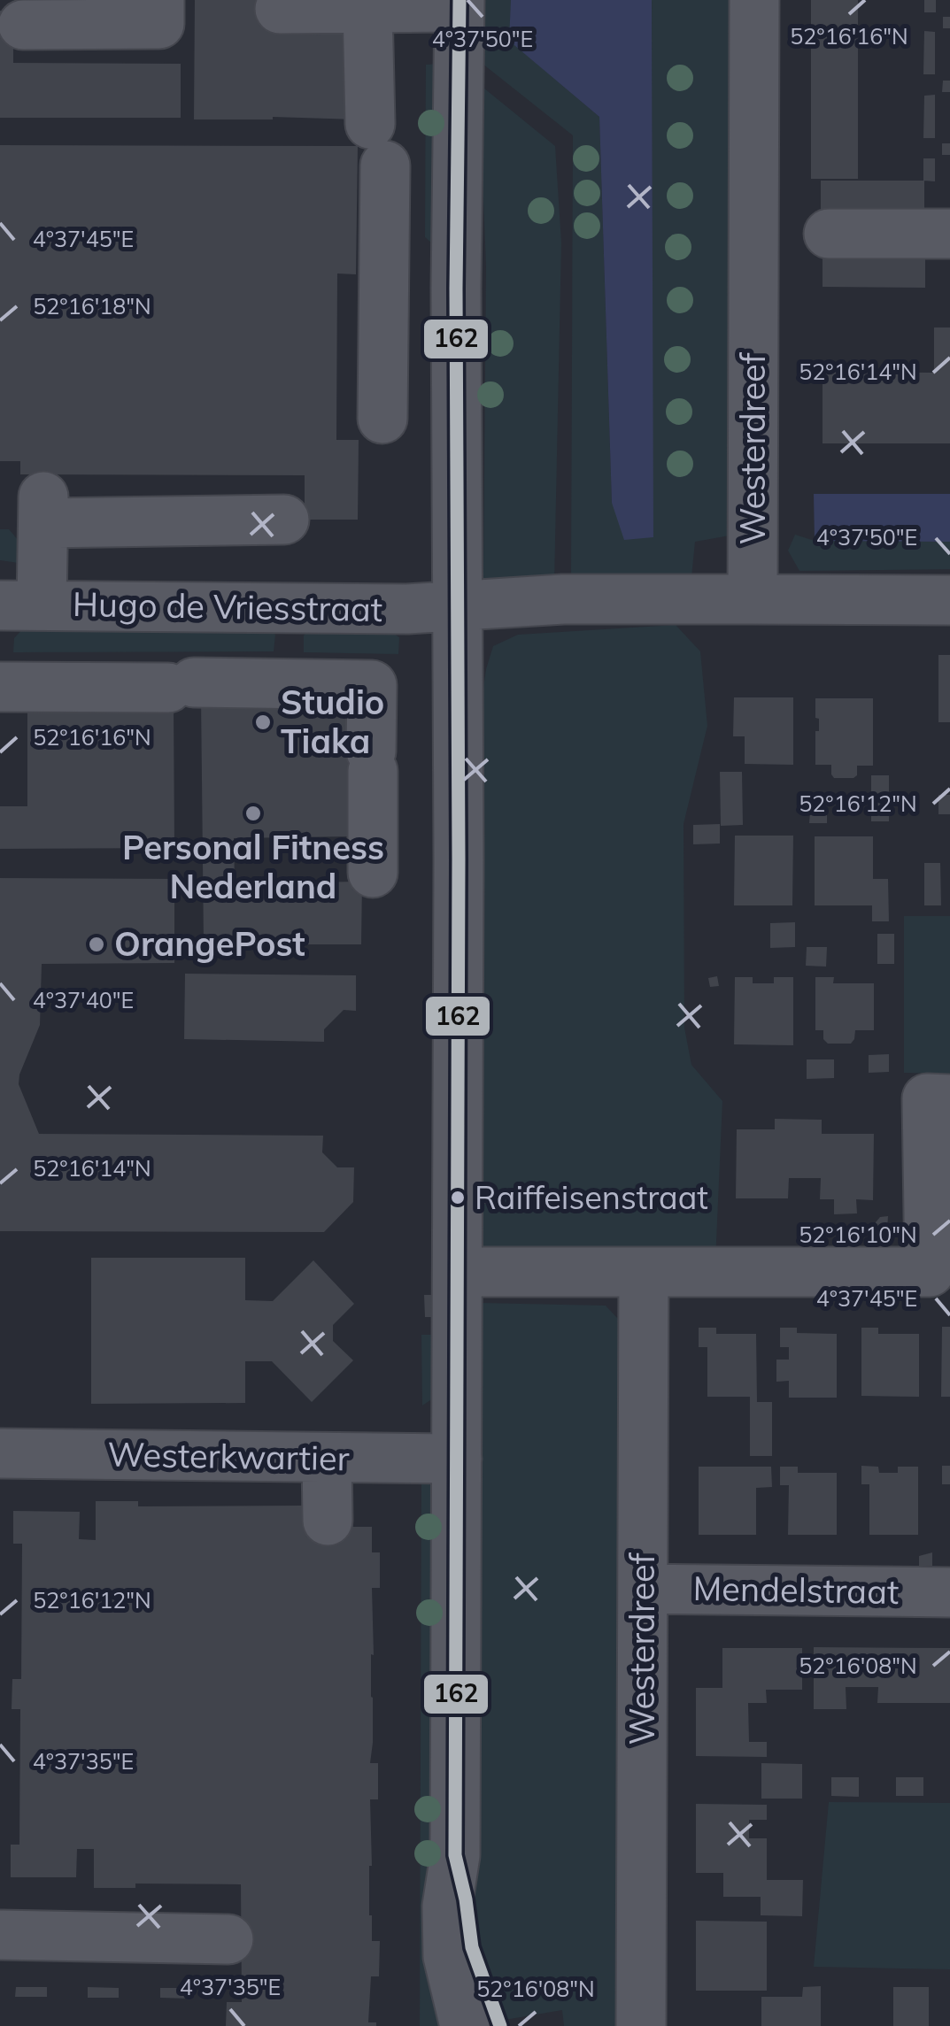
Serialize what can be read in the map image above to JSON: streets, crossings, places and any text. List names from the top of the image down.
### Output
{
  "streets": {
    "street": [
      "Westerdreef",
      "Hugo de Vriesstraat",
      "Westerkwartier",
      "Mendelstraat"
    ]
  },
  "crossings": [
    ["Westerdreef", "Mendelstraat"]
  ],
  "places": [
    "Studio Tiaka",
    "Personal Fitness Nederland",
    "OrangePost",
    "Raiffeisenstraat"
  ],
  "lines": ["transit line 162"],
  "coordinates": [
    "52°16'16\"N",
    "4°37'50\"E",
    "4°37'45\"E",
    "52°16'18\"N",
    "52°16'14\"N",
    "52°16'12\"N",
    "4°37'40\"E",
    "52°16'10\"N",
    "52°16'08\"N",
    "4°37'35\"E"
  ]
}
